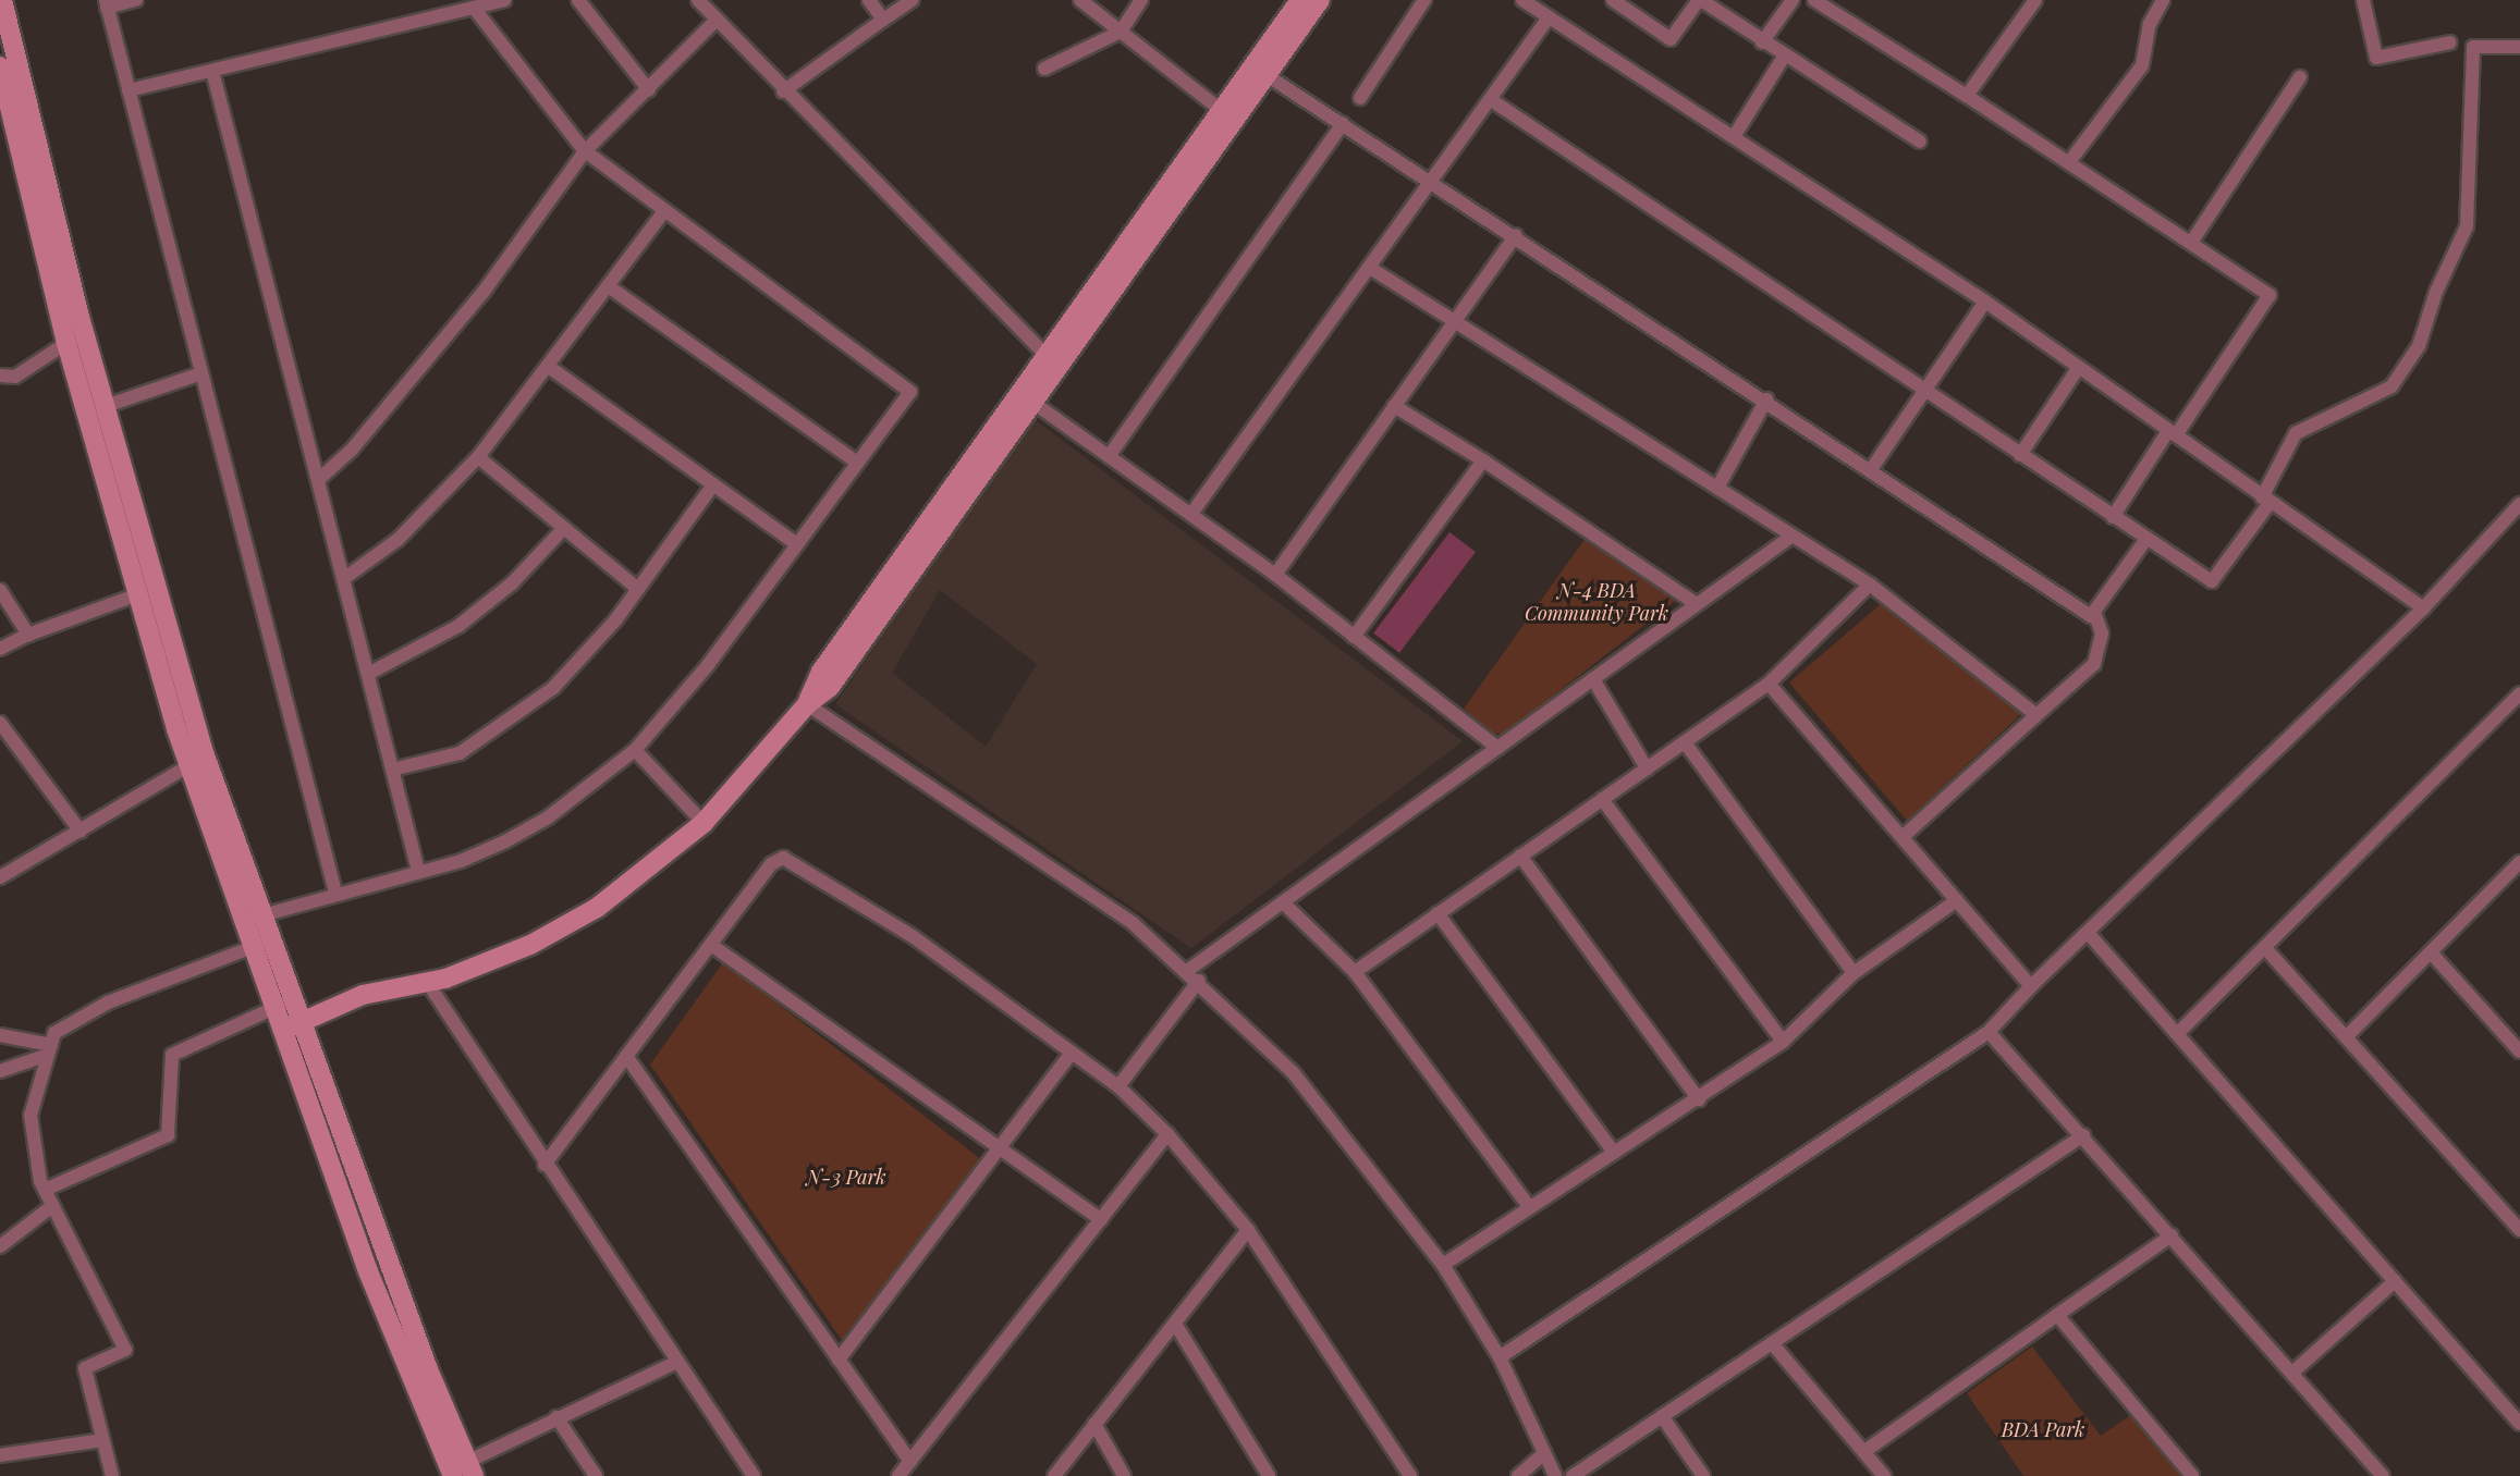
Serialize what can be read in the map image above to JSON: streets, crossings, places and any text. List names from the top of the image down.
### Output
{
  "parks": ["N-4 BDA Community Park", "N-3 Park", "BDA Park"]
}
